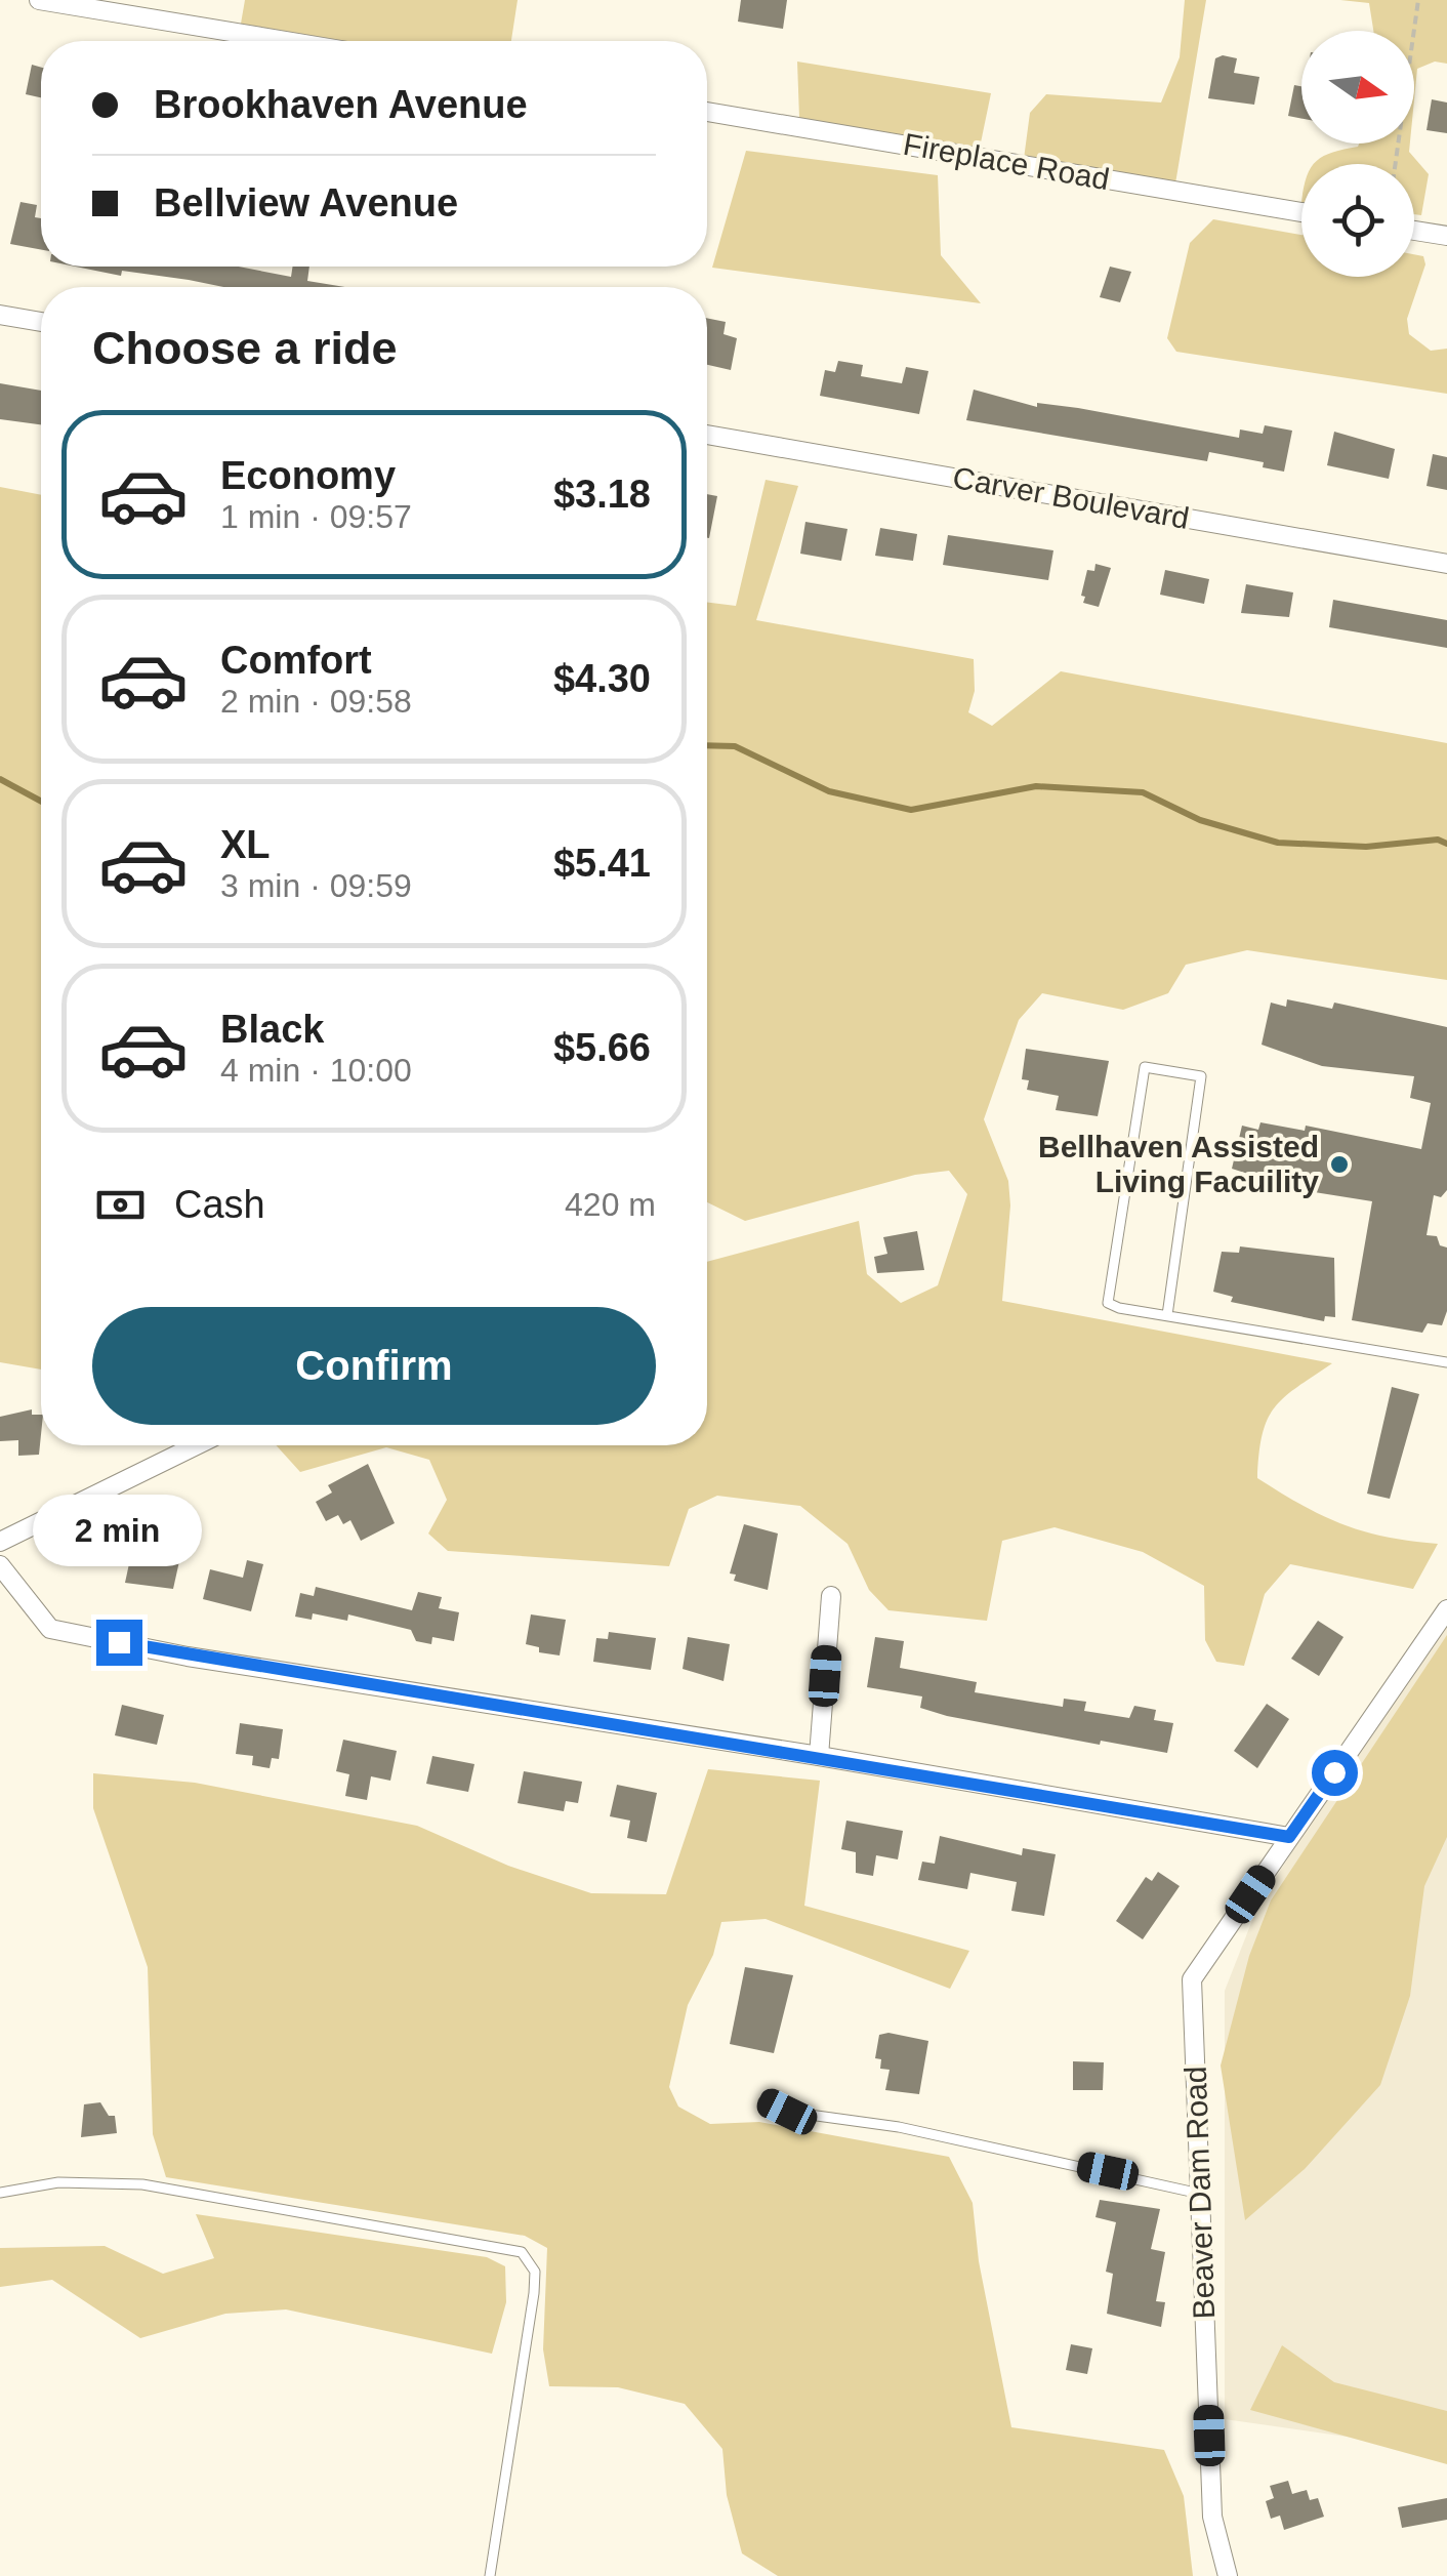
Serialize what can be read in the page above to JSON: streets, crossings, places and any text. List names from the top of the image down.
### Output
{
  "streets": {
    "street": ["Fireplace Road", "Carver Boulevard", "Beaver Dam Road"]
  },
  "places": ["Bellhaven Assisted Living Facuility"],
  "north": "right",
  "page": {
    "banner": ["Brookhaven Avenue", "Bellview Avenue"],
    "heading": "Choose a ride",
    "list": [
      {
        "name": "Economy",
        "note": "1 min · 09:57",
        "value": "$3.18"
      },
      {
        "name": "Comfort",
        "note": "2 min · 09:58",
        "value": "$4.30"
      },
      {
        "name": "XL",
        "note": "3 min · 09:59",
        "value": "$5.41"
      },
      {
        "name": "Black",
        "note": "4 min · 10:00",
        "value": "$5.66"
      }
    ],
    "pay": ["Cash", "420 m"],
    "buttons": "Confirm",
    "bubble": "2 min"
  }
}
